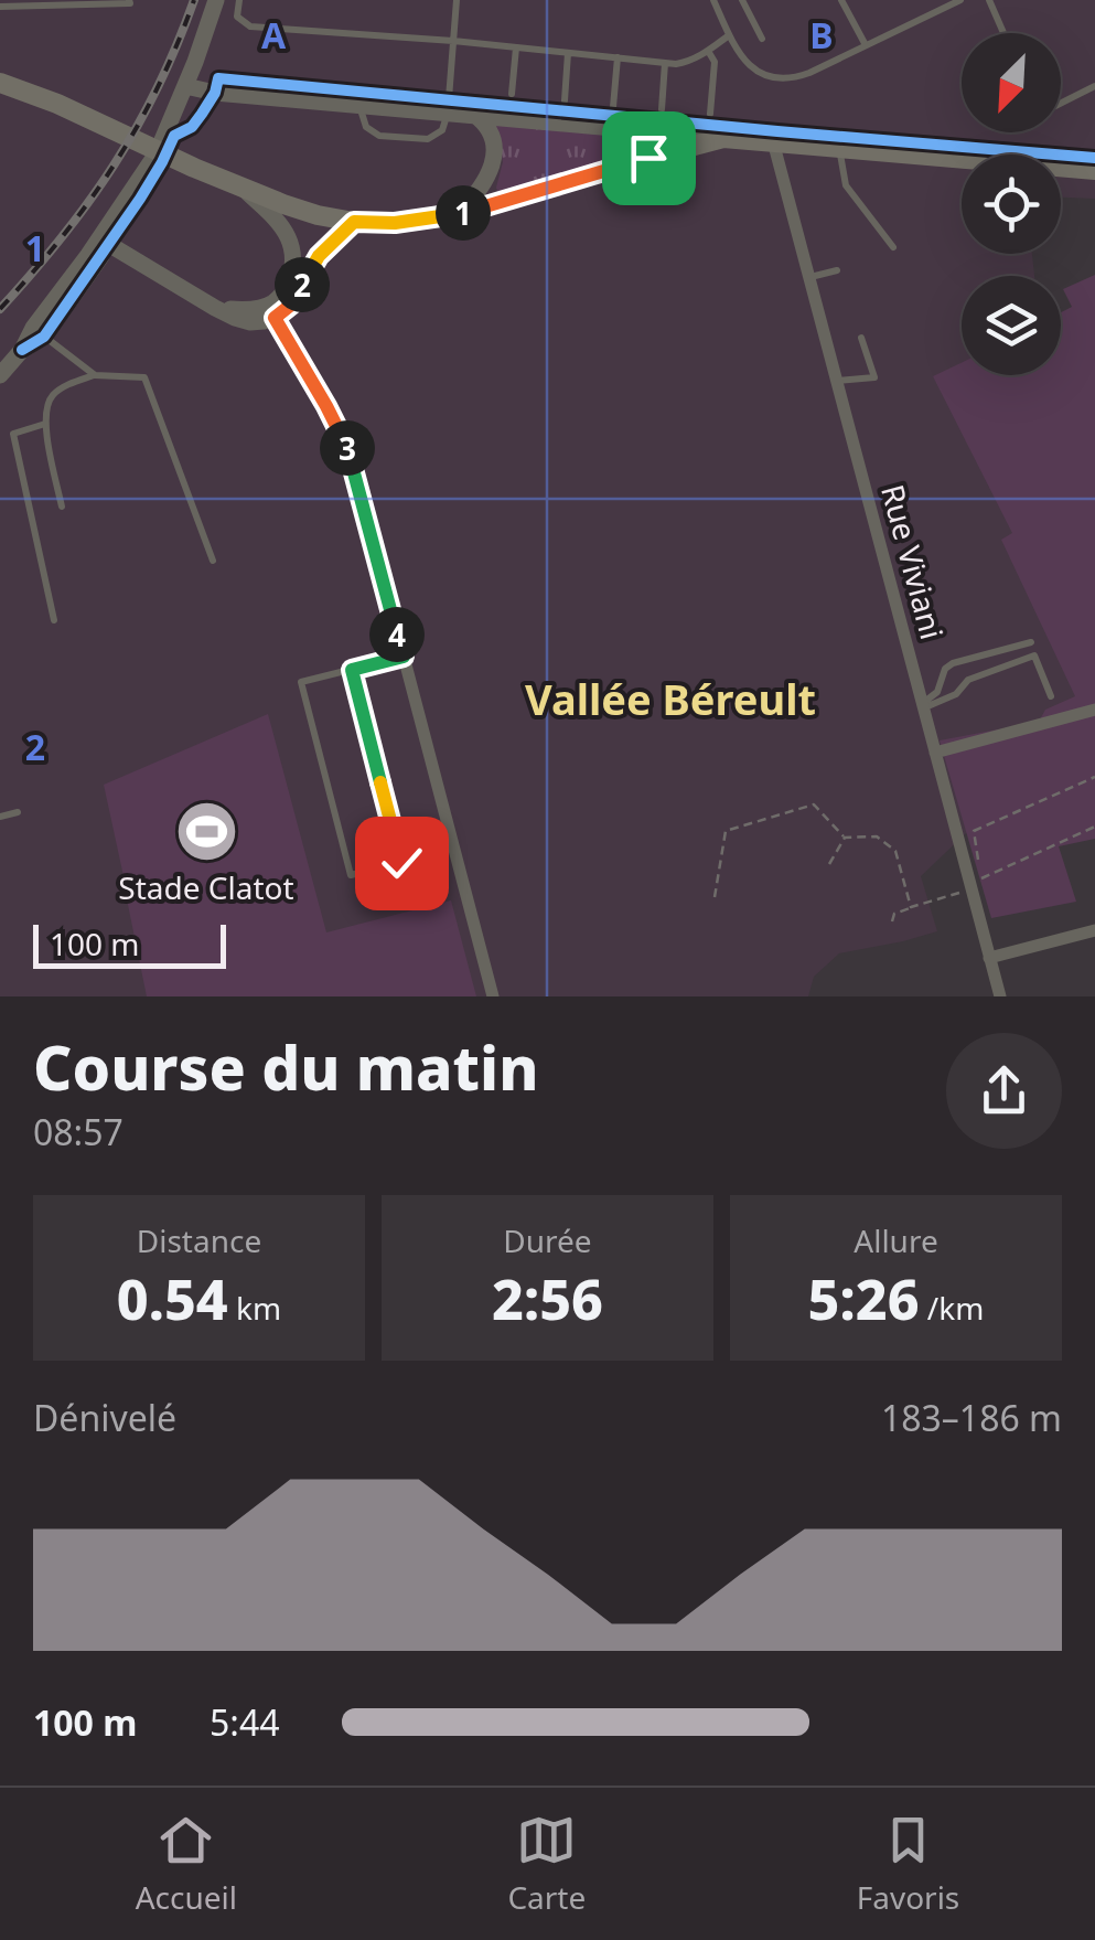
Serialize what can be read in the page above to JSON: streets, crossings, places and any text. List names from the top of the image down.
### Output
{
  "streets": {
    "street": ["Rue Viviani"]
  },
  "districts": ["Vallée Béreult"],
  "places": {
    "sports": ["Stade Clatot"]
  },
  "scale_bar": "100 m",
  "north": "bottom left",
  "page": {
    "pins": [
      "1",
      "2",
      "3",
      "4"
    ],
    "scale": "100 m",
    "heading": ["Course du matin", "08:57"],
    "stats": [
      ["Distance", "0.54 km"],
      ["Durée", "2:56"],
      ["Allure", "5:26 /km"]
    ],
    "chart": ["Dénivelé", "183–186 m"],
    "list": [
      {
        "name": "100 m",
        "note": "5:44"
      }
    ],
    "tabs": ["Accueil", "Carte", "Favoris"]
  },
  "grid": {
    "columns": ["A", "B"],
    "rows": ["1", "2"]
  }
}
